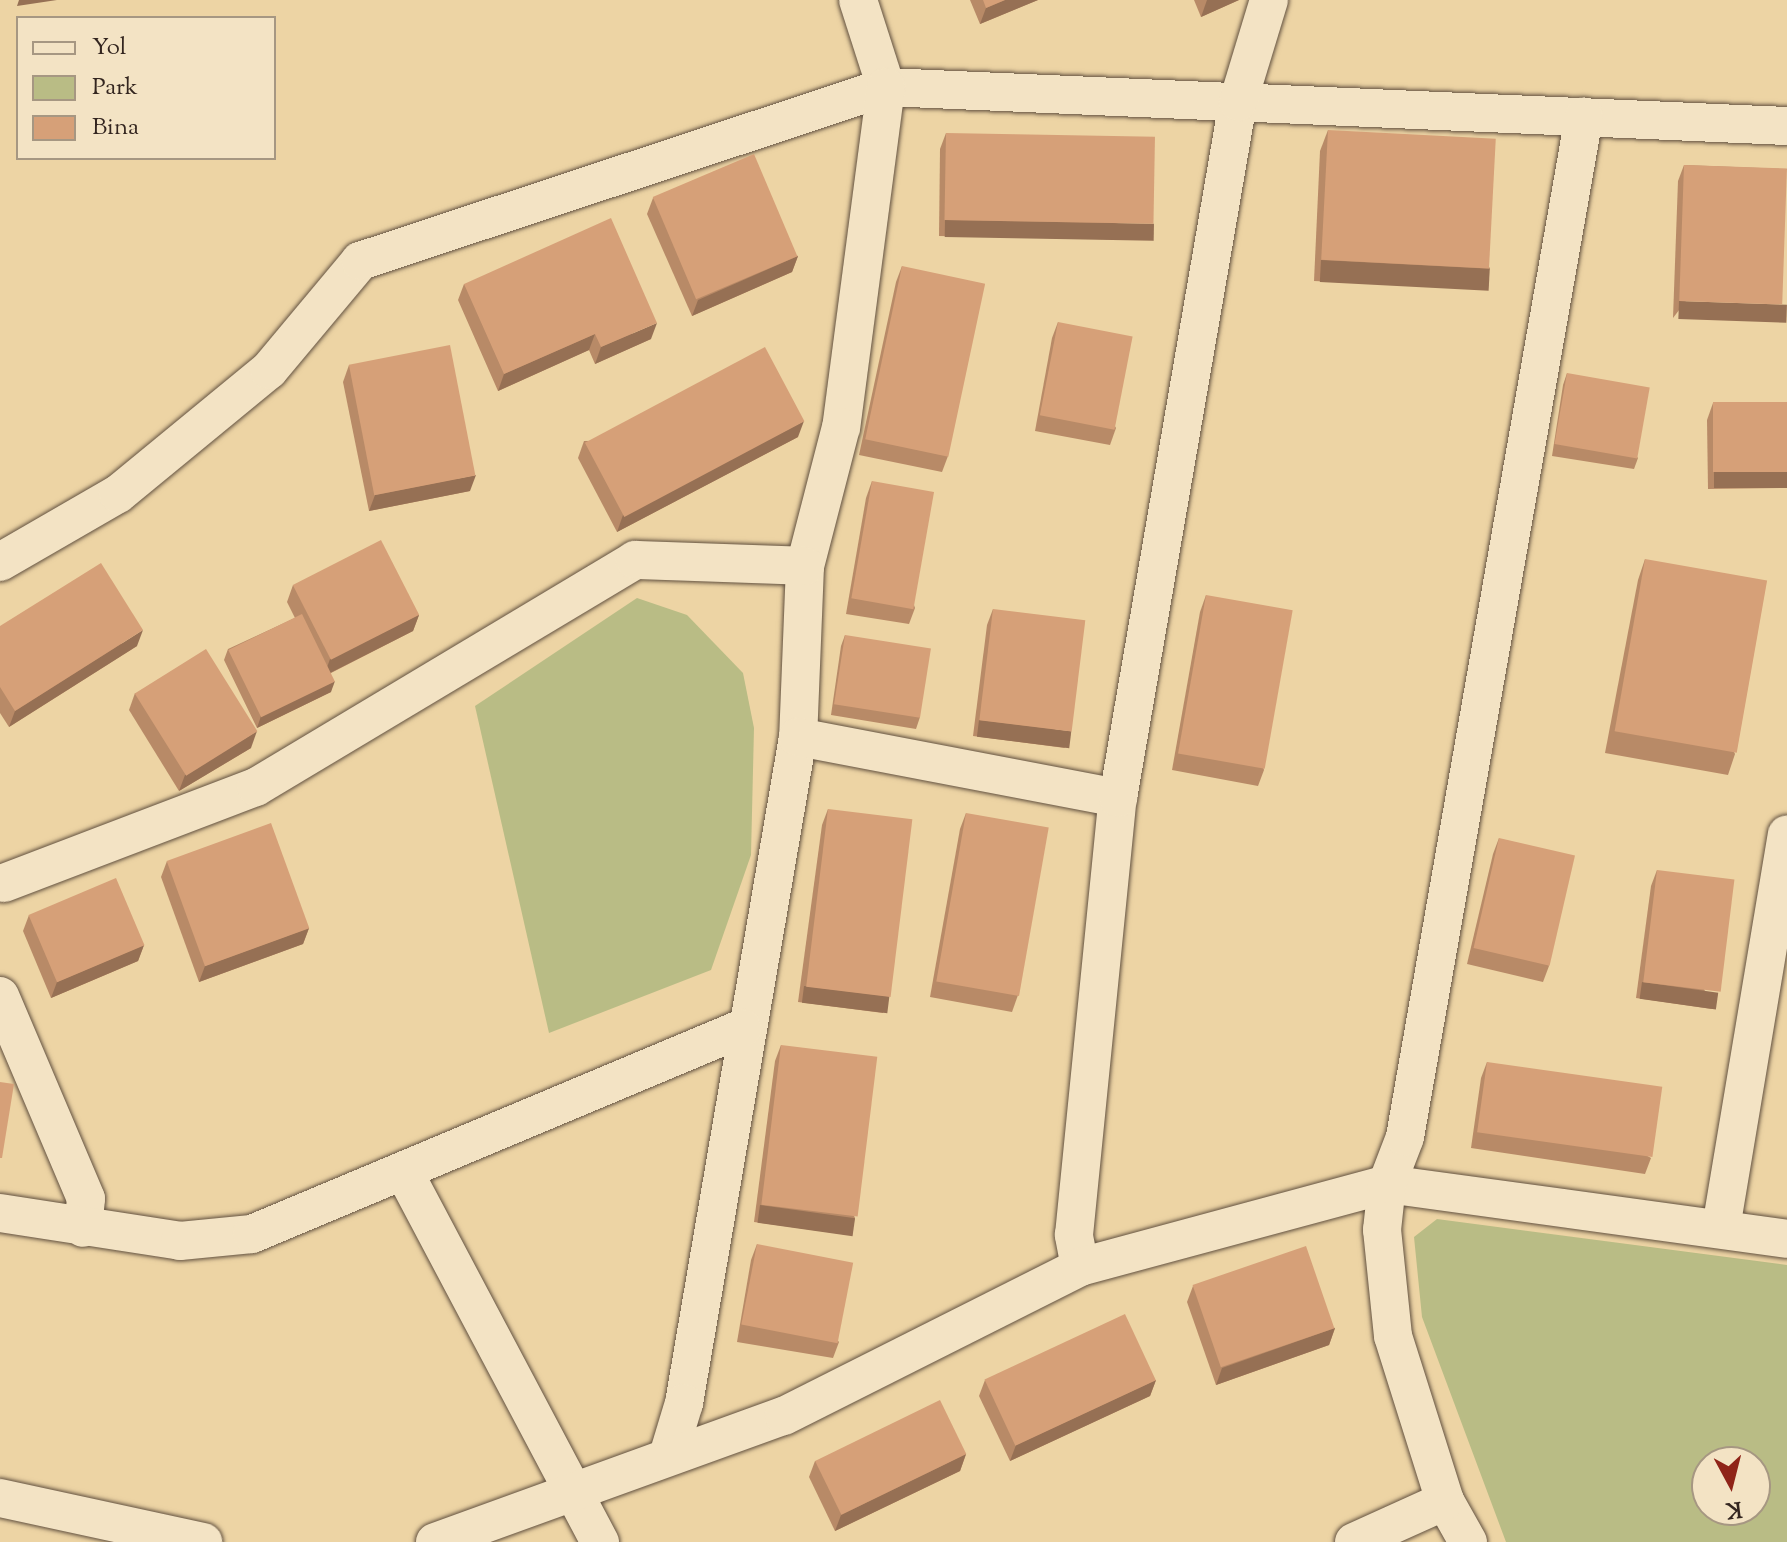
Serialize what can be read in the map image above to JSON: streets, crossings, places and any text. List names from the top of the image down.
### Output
{
  "legend": ["Yol", "Park", "Bina"],
  "north": "bottom"
}
